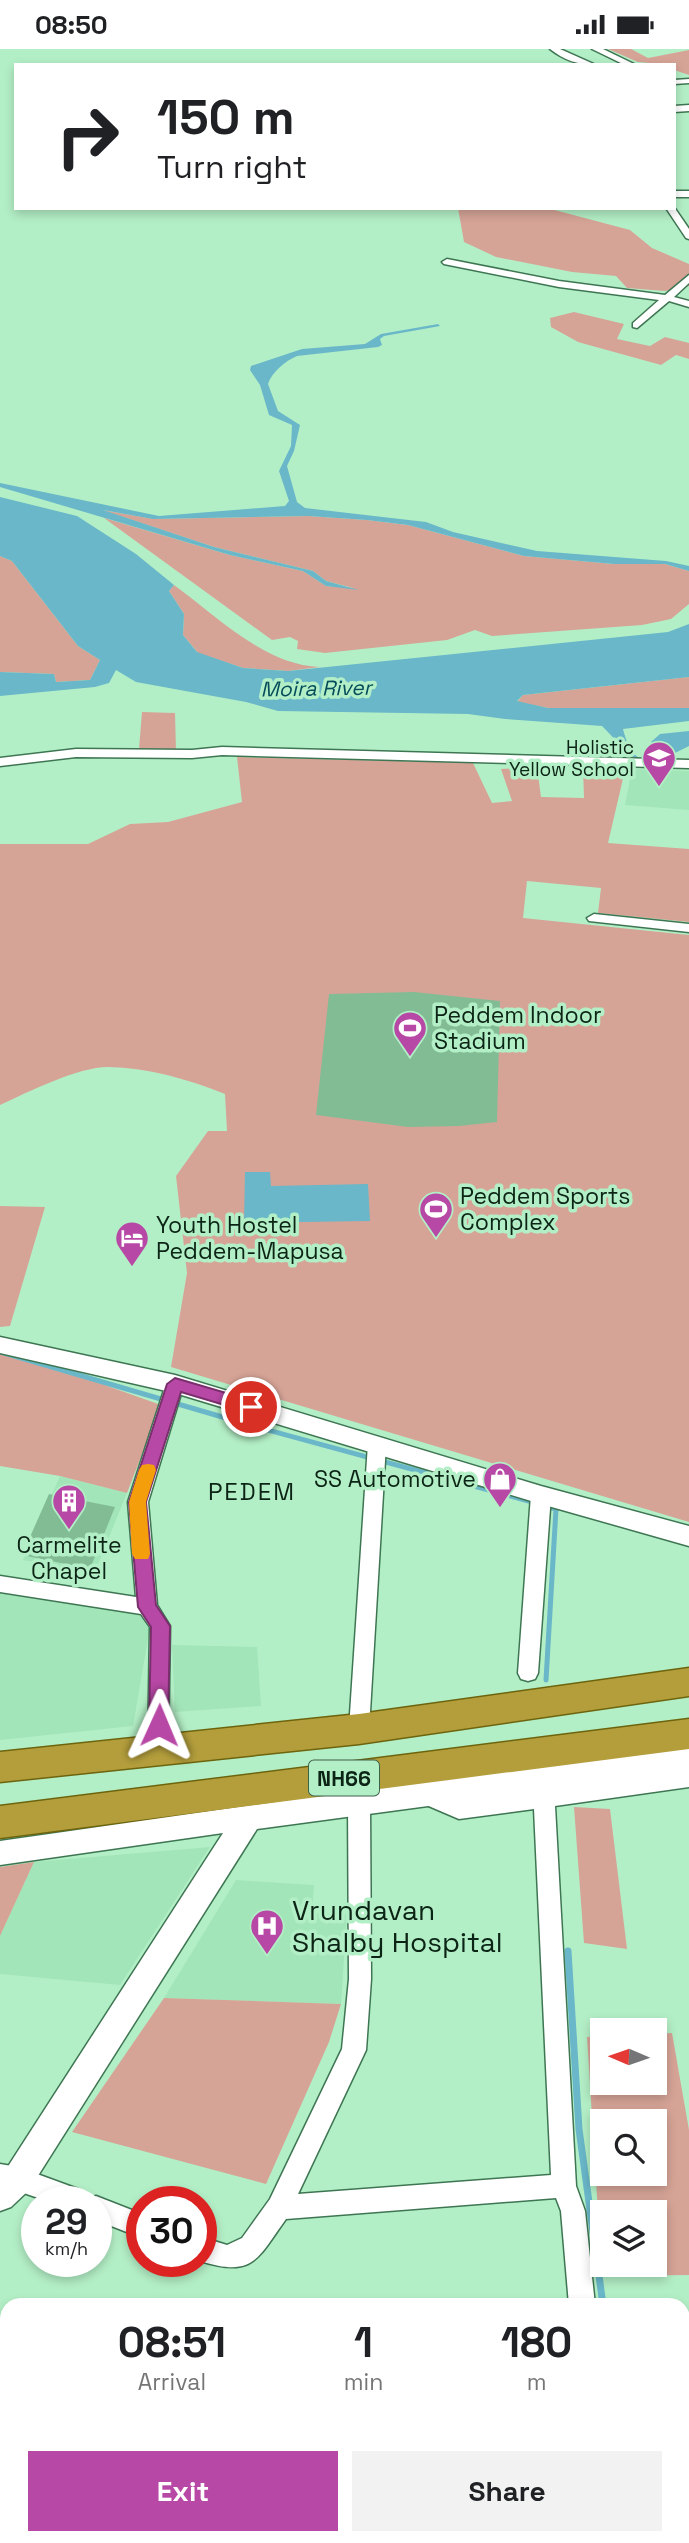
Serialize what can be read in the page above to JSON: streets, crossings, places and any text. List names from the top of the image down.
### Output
{
  "streets": {
    "highway": ["NH66"]
  },
  "districts": ["PEDEM"],
  "water": ["Moira River"],
  "places": {
    "school or university": ["Holistic Yellow School"],
    "sports": ["Peddem Indoor Stadium", "Peddem Sports Complex"],
    "hotel": ["Youth Hostel Peddem-Mapusa"],
    "shop": ["SS Automotive"],
    "building": ["Carmelite Chapel"],
    "hospital": ["Vrundavan Shalby Hospital"]
  },
  "north": "left",
  "page": {
    "status": "08:50",
    "turn": ["150 m", "Turn right"],
    "speed": "29 km/h",
    "limit": "30",
    "eta": [
      "08:51",
      "Arrival",
      "1",
      "min",
      "180",
      "m"
    ],
    "buttons": ["Exit", "Share"]
  }
}
